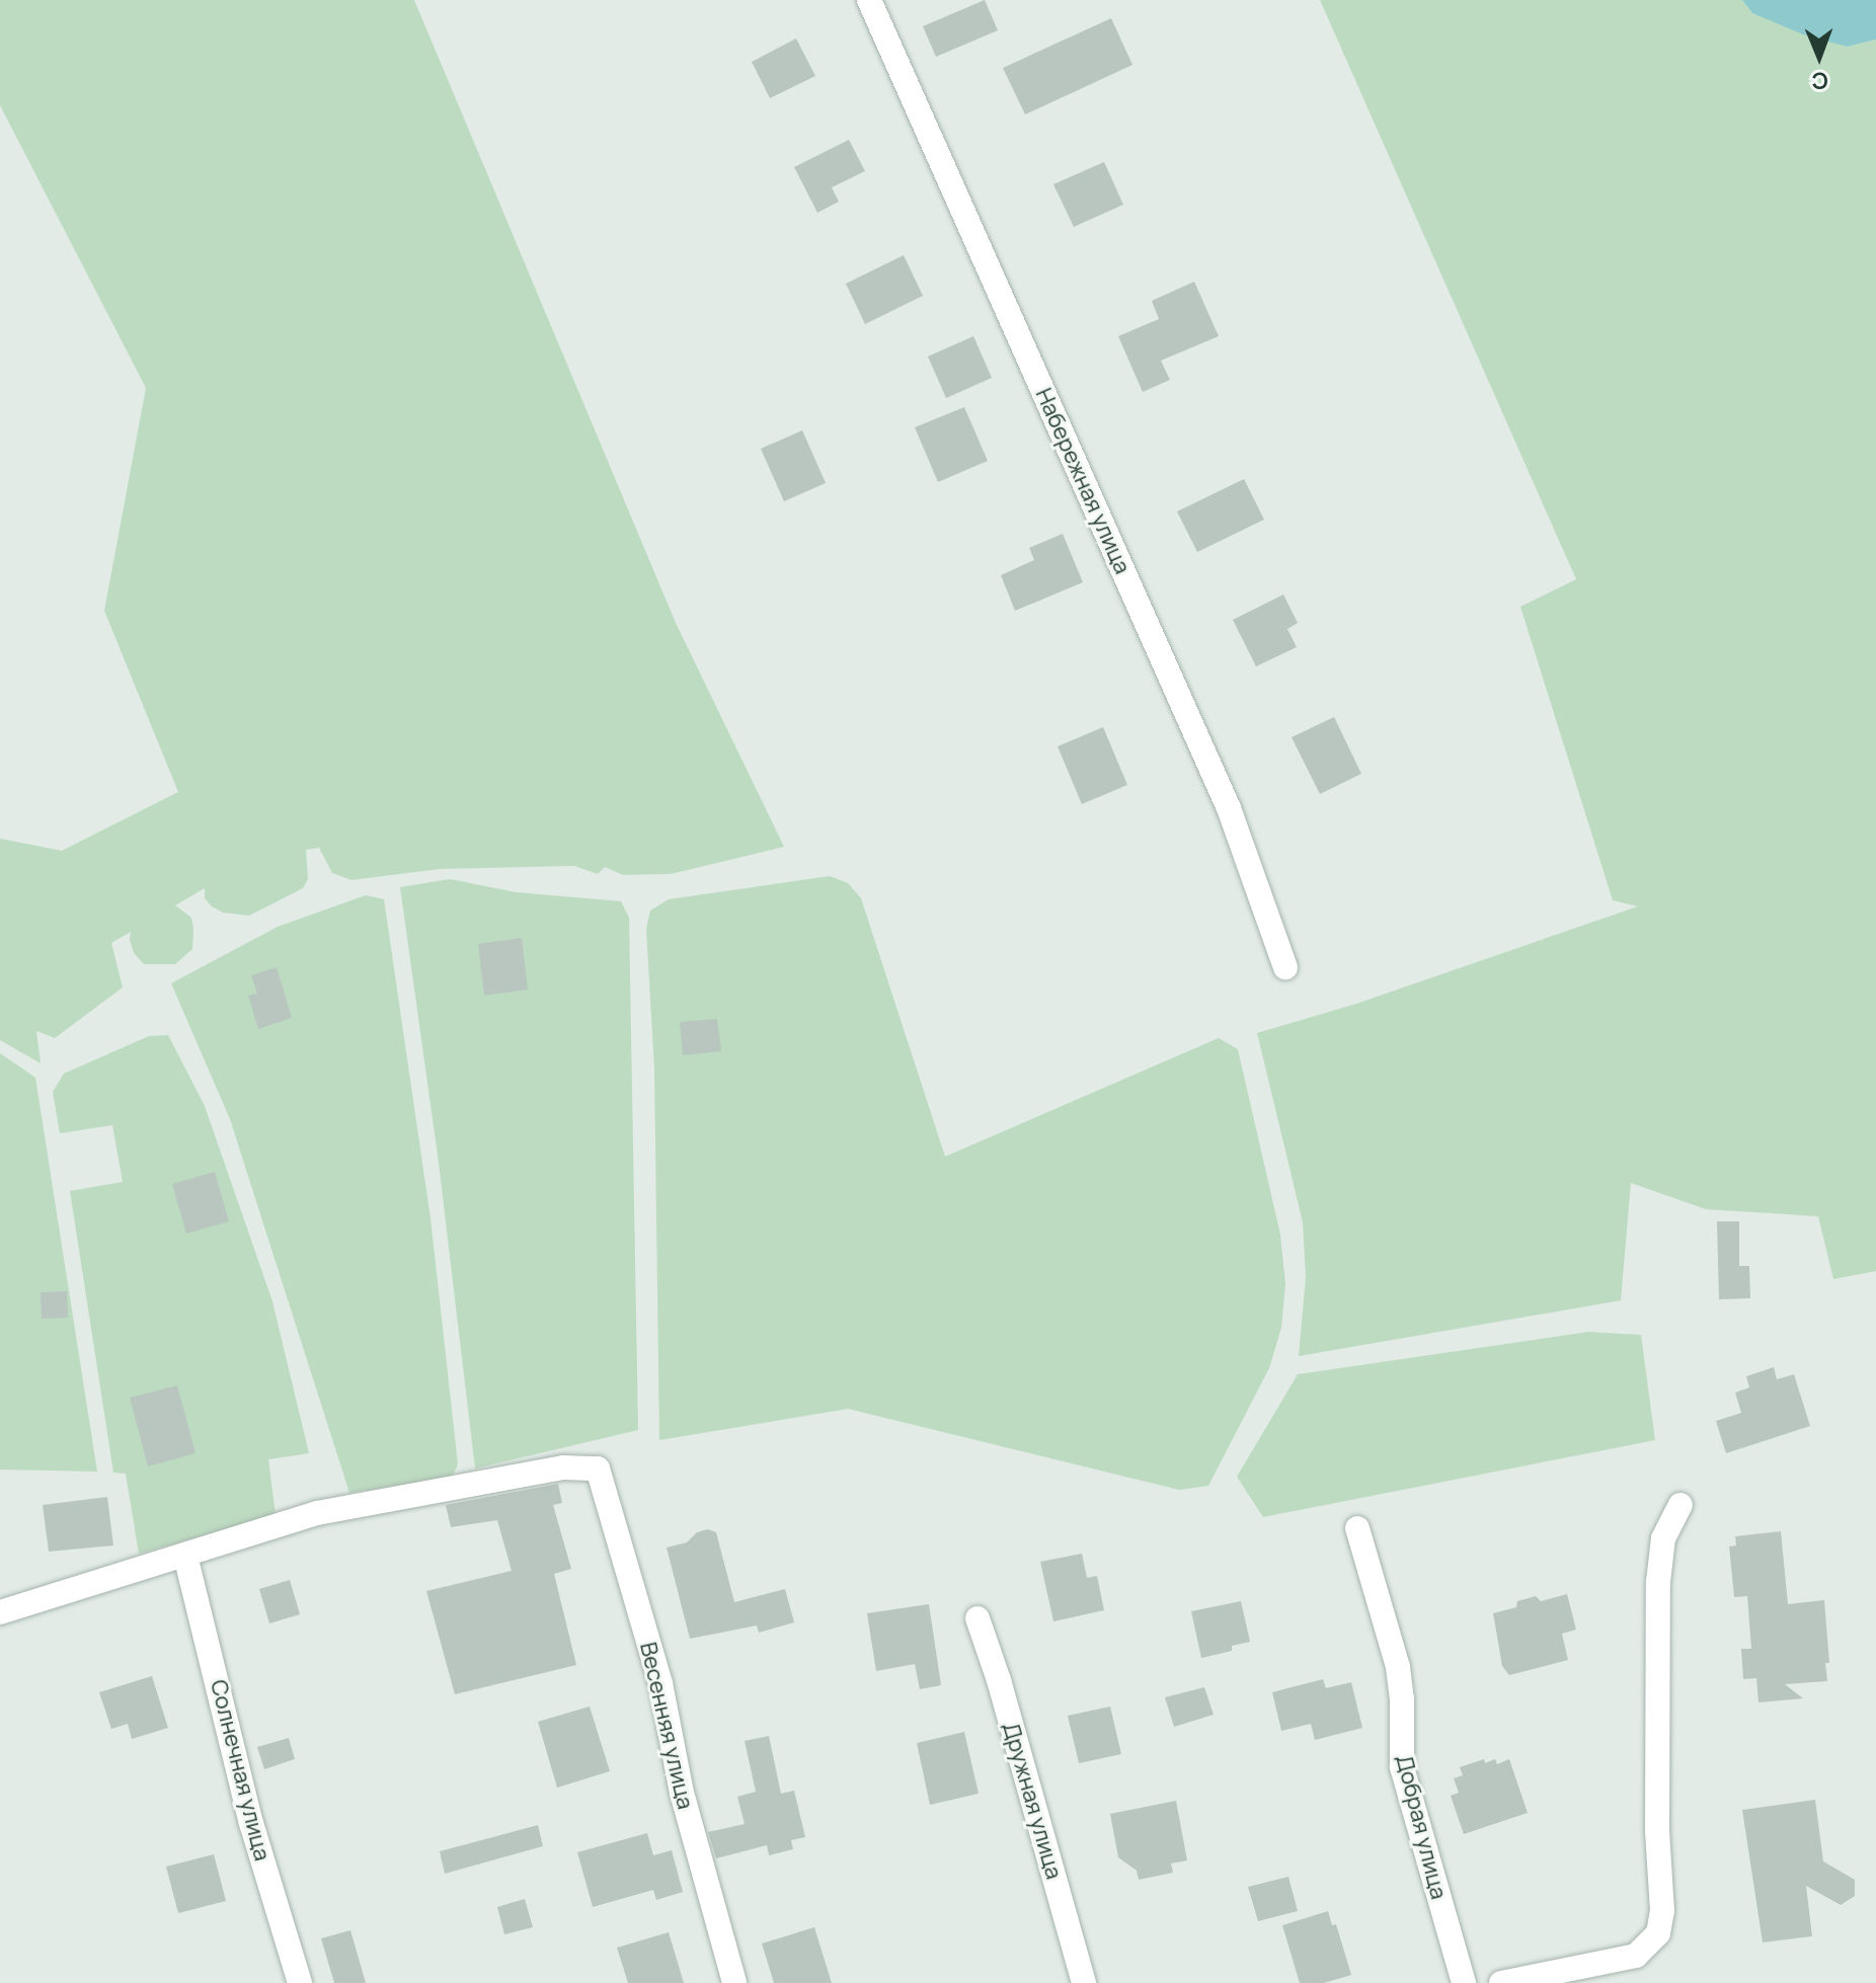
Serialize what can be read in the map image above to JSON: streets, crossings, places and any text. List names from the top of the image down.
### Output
{
  "streets": {
    "street": [
      "Набережная улица",
      "Весенняя улица",
      "Солнечная улица",
      "Дружная улица",
      "Добрая улица"
    ]
  },
  "crossings": [
    ["Весенняя улица", "Солнечная улица"]
  ],
  "north": "bottom"
}
